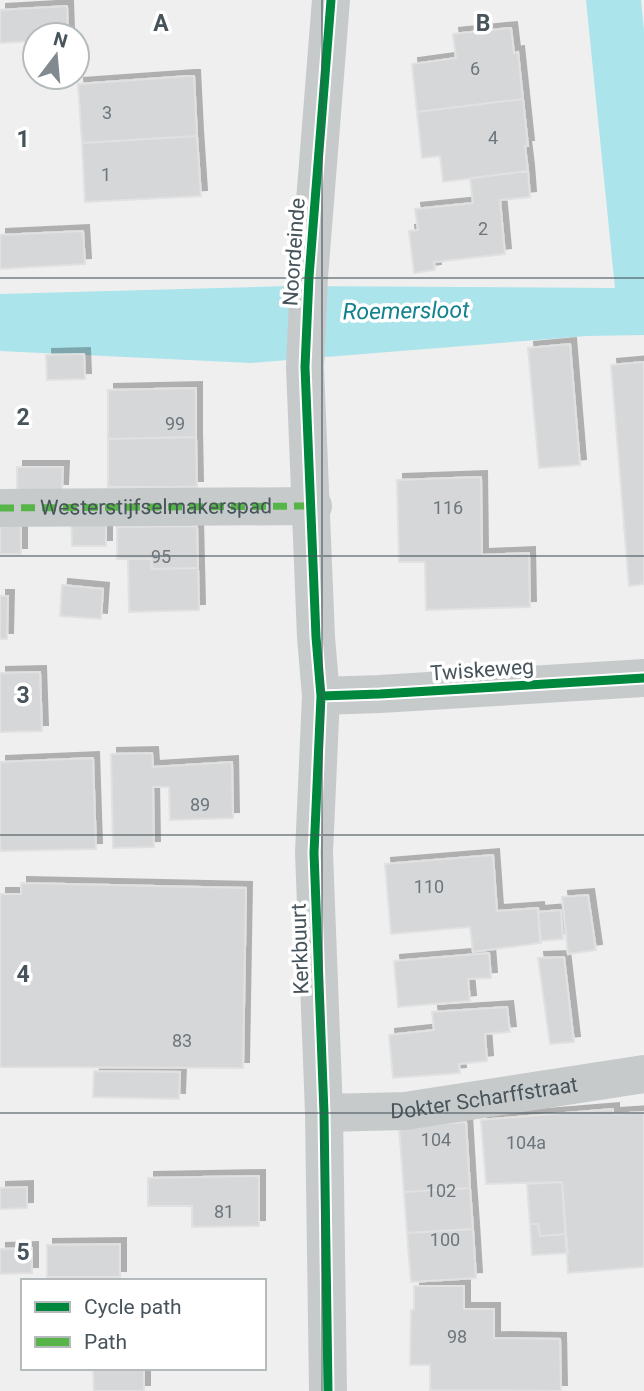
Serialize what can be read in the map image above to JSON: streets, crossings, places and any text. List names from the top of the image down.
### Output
{
  "streets": {
    "street": [
      "Noordeinde",
      "Westerstijfselmakerspad",
      "Twiskeweg",
      "Kerkbuurt",
      "Dokter Scharffstraat"
    ]
  },
  "crossings": [
    ["Noordeinde", "Westerstijfselmakerspad"],
    ["Noordeinde", "Kerkbuurt"],
    ["Westerstijfselmakerspad", "Kerkbuurt"],
    ["Twiskeweg", "Kerkbuurt"],
    ["Kerkbuurt", "Dokter Scharffstraat"]
  ],
  "water": ["Roemersloot"],
  "house_numbers": [
    "6",
    "3",
    "4",
    "1",
    "2",
    "99",
    "116",
    "95",
    "89",
    "110",
    "83",
    "104",
    "104a",
    "102",
    "81",
    "100",
    "98"
  ],
  "legend": ["Cycle path", "Path"],
  "north": "top",
  "grid": {
    "columns": ["A", "B"],
    "rows": [
      "1",
      "2",
      "3",
      "4",
      "5"
    ]
  }
}
